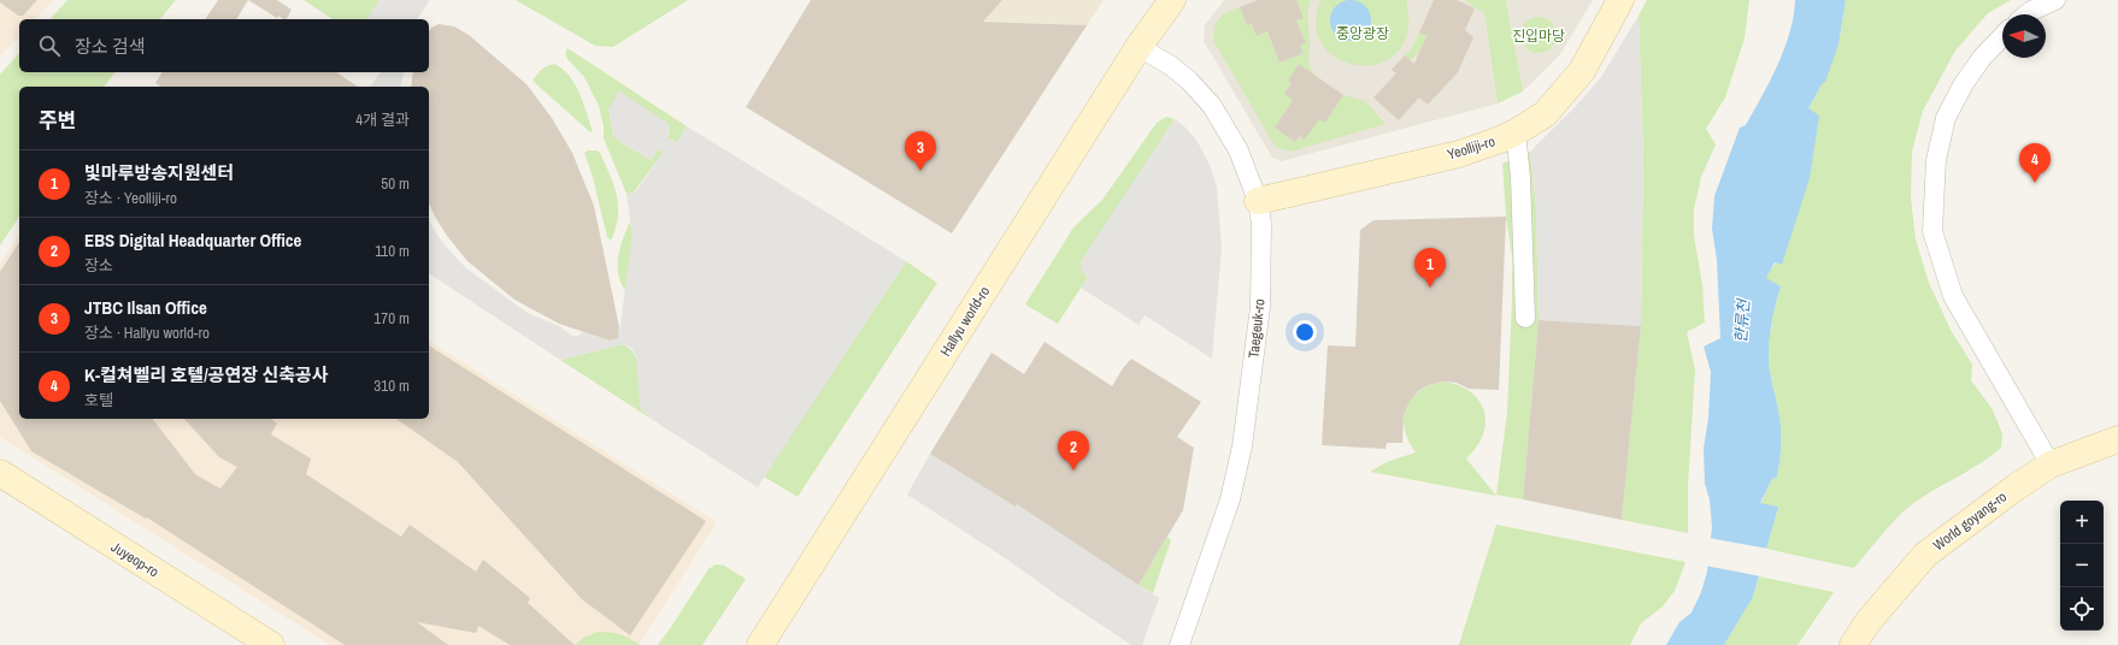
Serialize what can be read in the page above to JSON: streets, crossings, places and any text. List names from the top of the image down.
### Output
{
  "streets": {
    "main road": [
      "Yeolliji-ro",
      "Hallyu world-ro",
      "World goyang-ro",
      "Juyeop-ro"
    ],
    "street": ["Taegeuk-ro"]
  },
  "crossings": [
    ["Yeolliji-ro", "Taegeuk-ro"],
    ["Hallyu world-ro", "Taegeuk-ro"]
  ],
  "water": ["한류천"],
  "parks": ["중앙광장", "진입마당"],
  "north": "left",
  "page": {
    "search": "장소 검색",
    "heading": ["주변", "4개 결과"],
    "pins": [
      "3",
      "4",
      "1",
      "2"
    ],
    "list": [
      {
        "mark": "1",
        "name": "빛마루방송지원센터",
        "note": "장소 · Yeolliji-ro",
        "value": "50 m"
      },
      {
        "mark": "2",
        "name": "EBS Digital Headquarter Office",
        "note": "장소",
        "value": "110 m"
      },
      {
        "mark": "3",
        "name": "JTBC Ilsan Office",
        "note": "장소 · Hallyu world-ro",
        "value": "170 m"
      },
      {
        "mark": "4",
        "name": "K-컬쳐벨리 호텔/공연장 신축공사",
        "note": "호텔",
        "value": "310 m"
      }
    ],
    "map_buttons": ["+", "−"]
  }
}
